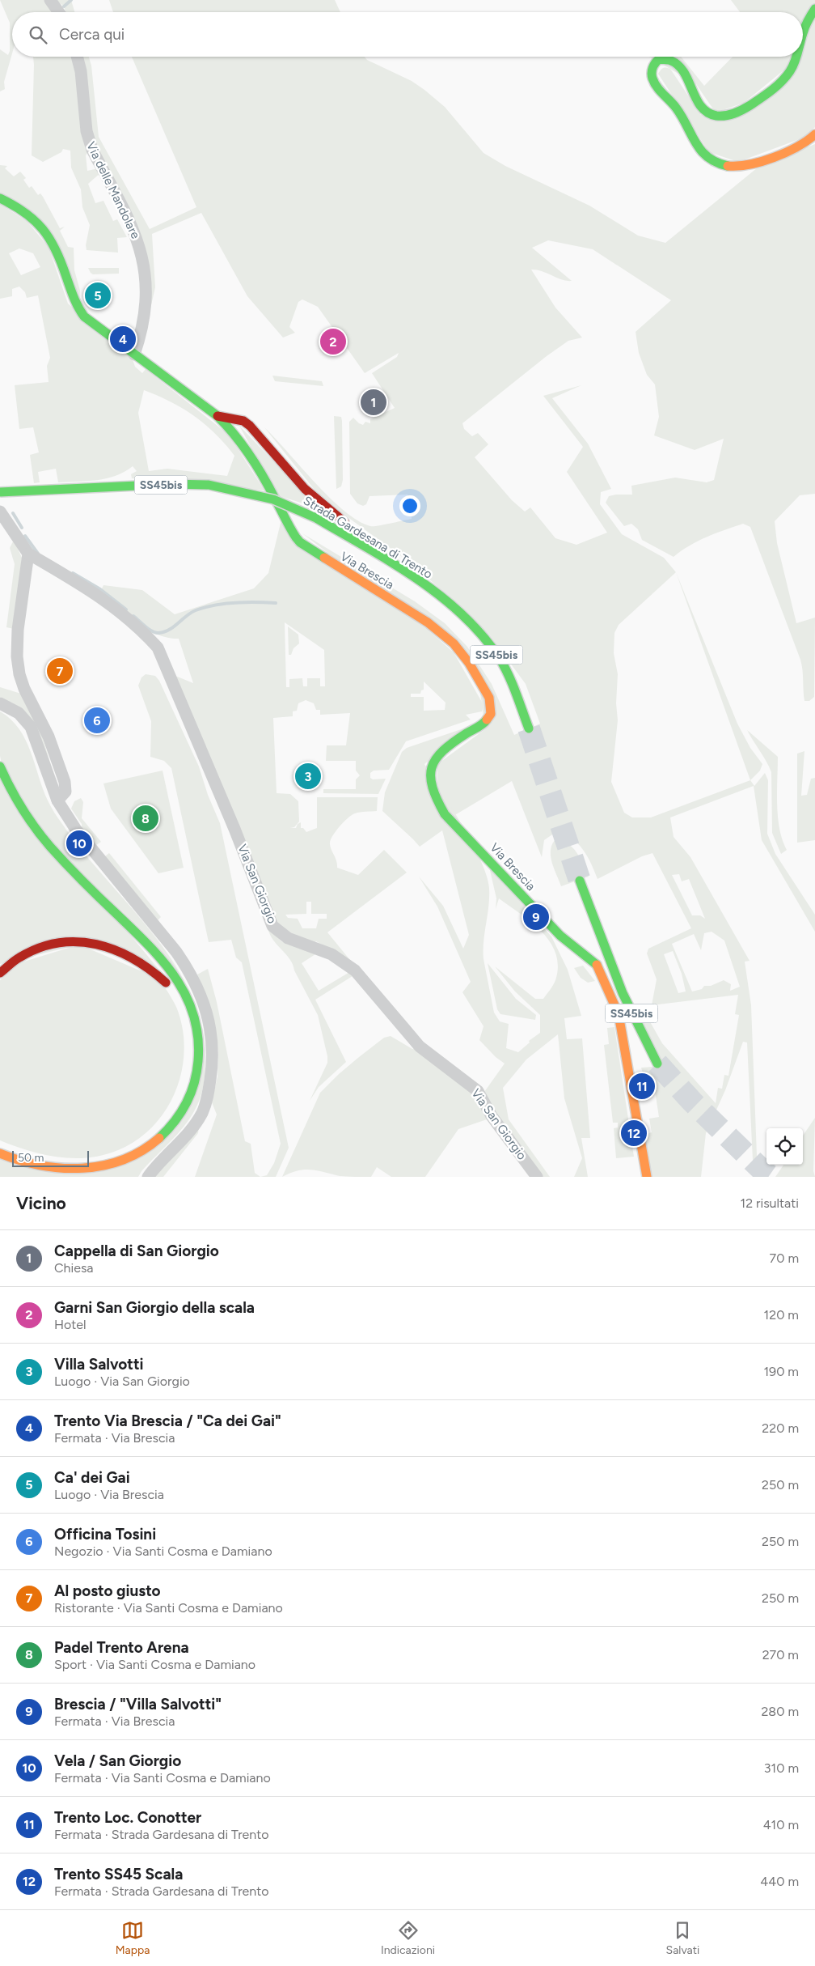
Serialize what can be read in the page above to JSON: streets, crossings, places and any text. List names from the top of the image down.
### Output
{
  "streets": {
    "main road": ["SS45bis", "Strada Gardesana di Trento", "Via Brescia"],
    "street": ["Via delle Mandolare", "Via San Giorgio"]
  },
  "crossings": [
    ["Via delle Mandolare", "Via Brescia"],
    ["SS45bis", "Via Brescia"],
    ["Strada Gardesana di Trento", "Via Brescia"]
  ],
  "scale_bar": "50 m",
  "page": {
    "search": "Cerca qui",
    "pins": [
      "5",
      "4",
      "2",
      "1",
      "7",
      "6",
      "3",
      "8",
      "10",
      "9",
      "11",
      "12"
    ],
    "scale": "50 m",
    "heading": ["Vicino", "12 risultati"],
    "list": [
      {
        "mark": "1",
        "name": "Cappella di San Giorgio",
        "note": "Chiesa",
        "value": "70 m"
      },
      {
        "mark": "2",
        "name": "Garni San Giorgio della scala",
        "note": "Hotel",
        "value": "120 m"
      },
      {
        "mark": "3",
        "name": "Villa Salvotti",
        "note": "Luogo · Via San Giorgio",
        "value": "190 m"
      },
      {
        "mark": "4",
        "name": "Trento Via Brescia / \"Ca dei Gai\"",
        "note": "Fermata · Via Brescia",
        "value": "220 m"
      },
      {
        "mark": "5",
        "name": "Ca' dei Gai",
        "note": "Luogo · Via Brescia",
        "value": "250 m"
      },
      {
        "mark": "6",
        "name": "Officina Tosini",
        "note": "Negozio · Via Santi Cosma e Damiano",
        "value": "250 m"
      },
      {
        "mark": "7",
        "name": "Al posto giusto",
        "note": "Ristorante · Via Santi Cosma e Damiano",
        "value": "250 m"
      },
      {
        "mark": "8",
        "name": "Padel Trento Arena",
        "note": "Sport · Via Santi Cosma e Damiano",
        "value": "270 m"
      },
      {
        "mark": "9",
        "name": "Brescia / \"Villa Salvotti\"",
        "note": "Fermata · Via Brescia",
        "value": "280 m"
      },
      {
        "mark": "10",
        "name": "Vela / San Giorgio",
        "note": "Fermata · Via Santi Cosma e Damiano",
        "value": "310 m"
      },
      {
        "mark": "11",
        "name": "Trento Loc. Conotter",
        "note": "Fermata · Strada Gardesana di Trento",
        "value": "410 m"
      },
      {
        "mark": "12",
        "name": "Trento SS45 Scala",
        "note": "Fermata · Strada Gardesana di Trento",
        "value": "440 m"
      }
    ],
    "nav": ["Mappa", "Indicazioni", "Salvati"]
  }
}
